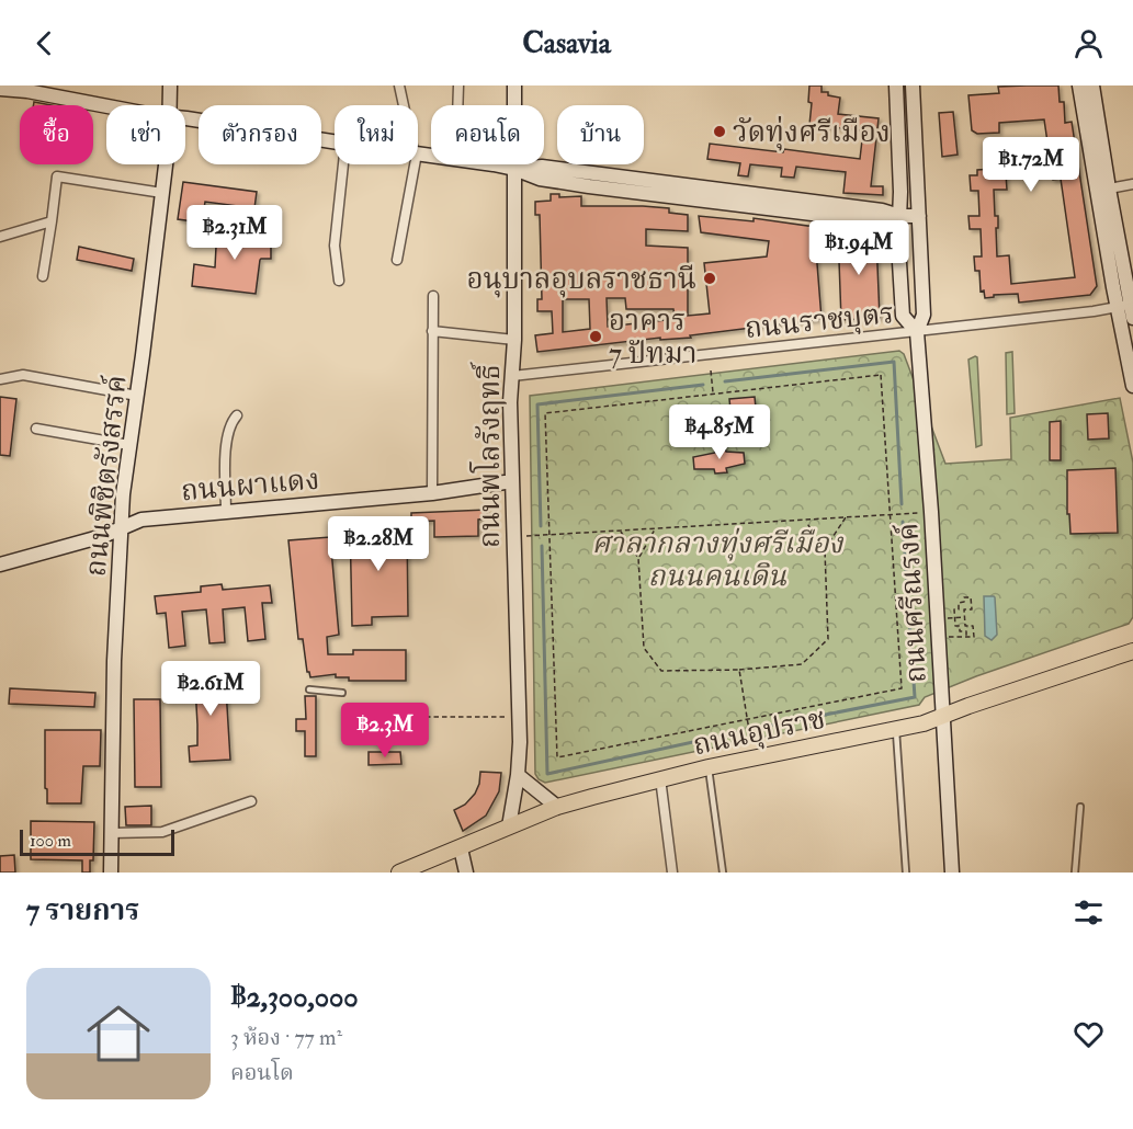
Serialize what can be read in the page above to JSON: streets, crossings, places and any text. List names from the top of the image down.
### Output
{
  "streets": {
    "main road": ["ถนนอุปราช"],
    "street": [
      "ถนนราชบุตร",
      "ถนนพโลรังฤทธิ์",
      "ถนนพิชิตรังสรรค์",
      "ถนนผาแดง",
      "ถนนศรีณรงค์"
    ]
  },
  "crossings": [
    ["ถนนราชบุตร", "ถนนพโลรังฤทธิ์"],
    ["ถนนราชบุตร", "ถนนศรีณรงค์"],
    ["ถนนพโลรังฤทธิ์", "ถนนผาแดง"],
    ["ถนนพโลรังฤทธิ์", "ถนนอุปราช"],
    ["ถนนพิชิตรังสรรค์", "ถนนผาแดง"],
    ["ถนนศรีณรงค์", "ถนนอุปราช"]
  ],
  "parks": ["ศาลากลางทุ่งศรีเมือง ถนนคนเดิน"],
  "places": ["วัดทุ่งศรีเมือง", "อนุบาลอุบลราชธานี", "อาคาร 7 ปัทมา"],
  "scale_bar": "100 m",
  "page": {
    "header": "Casavia",
    "chip": [
      "ซื้อ",
      "เช่า",
      "ตัวกรอง",
      "ใหม่",
      "คอนโด",
      "บ้าน"
    ],
    "price": [
      "฿1.72M",
      "฿2.31M",
      "฿1.94M",
      "฿4.85M",
      "฿2.28M",
      "฿2.61M",
      "฿2.3M"
    ],
    "scale": "100 m",
    "heading": "7 รายการ",
    "list": [
      {
        "name": "฿2,300,000",
        "note": "3 ห้อง · 77 m² · คอนโด"
      }
    ]
  }
}
